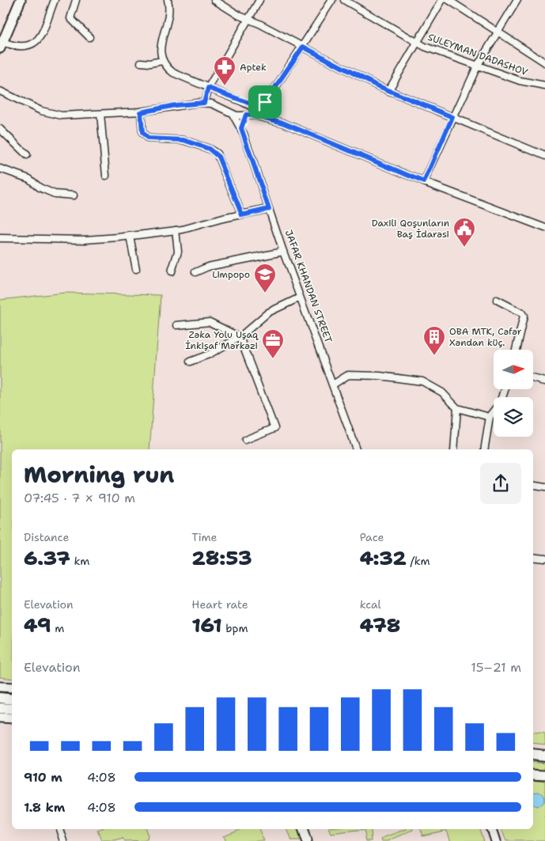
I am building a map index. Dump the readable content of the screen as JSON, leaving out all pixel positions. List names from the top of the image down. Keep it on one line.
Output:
{"streets":{"street":["SULEYMAN DADASHOV","JAFAR KHANDAN STREET"]},"places":{"pharmacy":["Aptek"],"public building":["Daxili Qoşunların Baş İdarəsi"],"school or university":["Limpopo"],"building":["OBA MTK, Cəfər Xəndan küç."],"office":["Zəka Yolu Uşaq İnkişaf Mərkəzi"]},"north":"right","page":{"heading":["Morning run","07:45 · 7 × 910 m"],"stats":[["Distance","6.37 km"],["Time","28:53"],["Pace","4:32 /km"],["Elevation","49 m"],["Heart rate","161 bpm"],["kcal","478"]],"chart":["Elevation","15–21 m"],"list":[{"name":"910 m","note":"4:08"},{"name":"1.8 km","note":"4:08"}]}}
